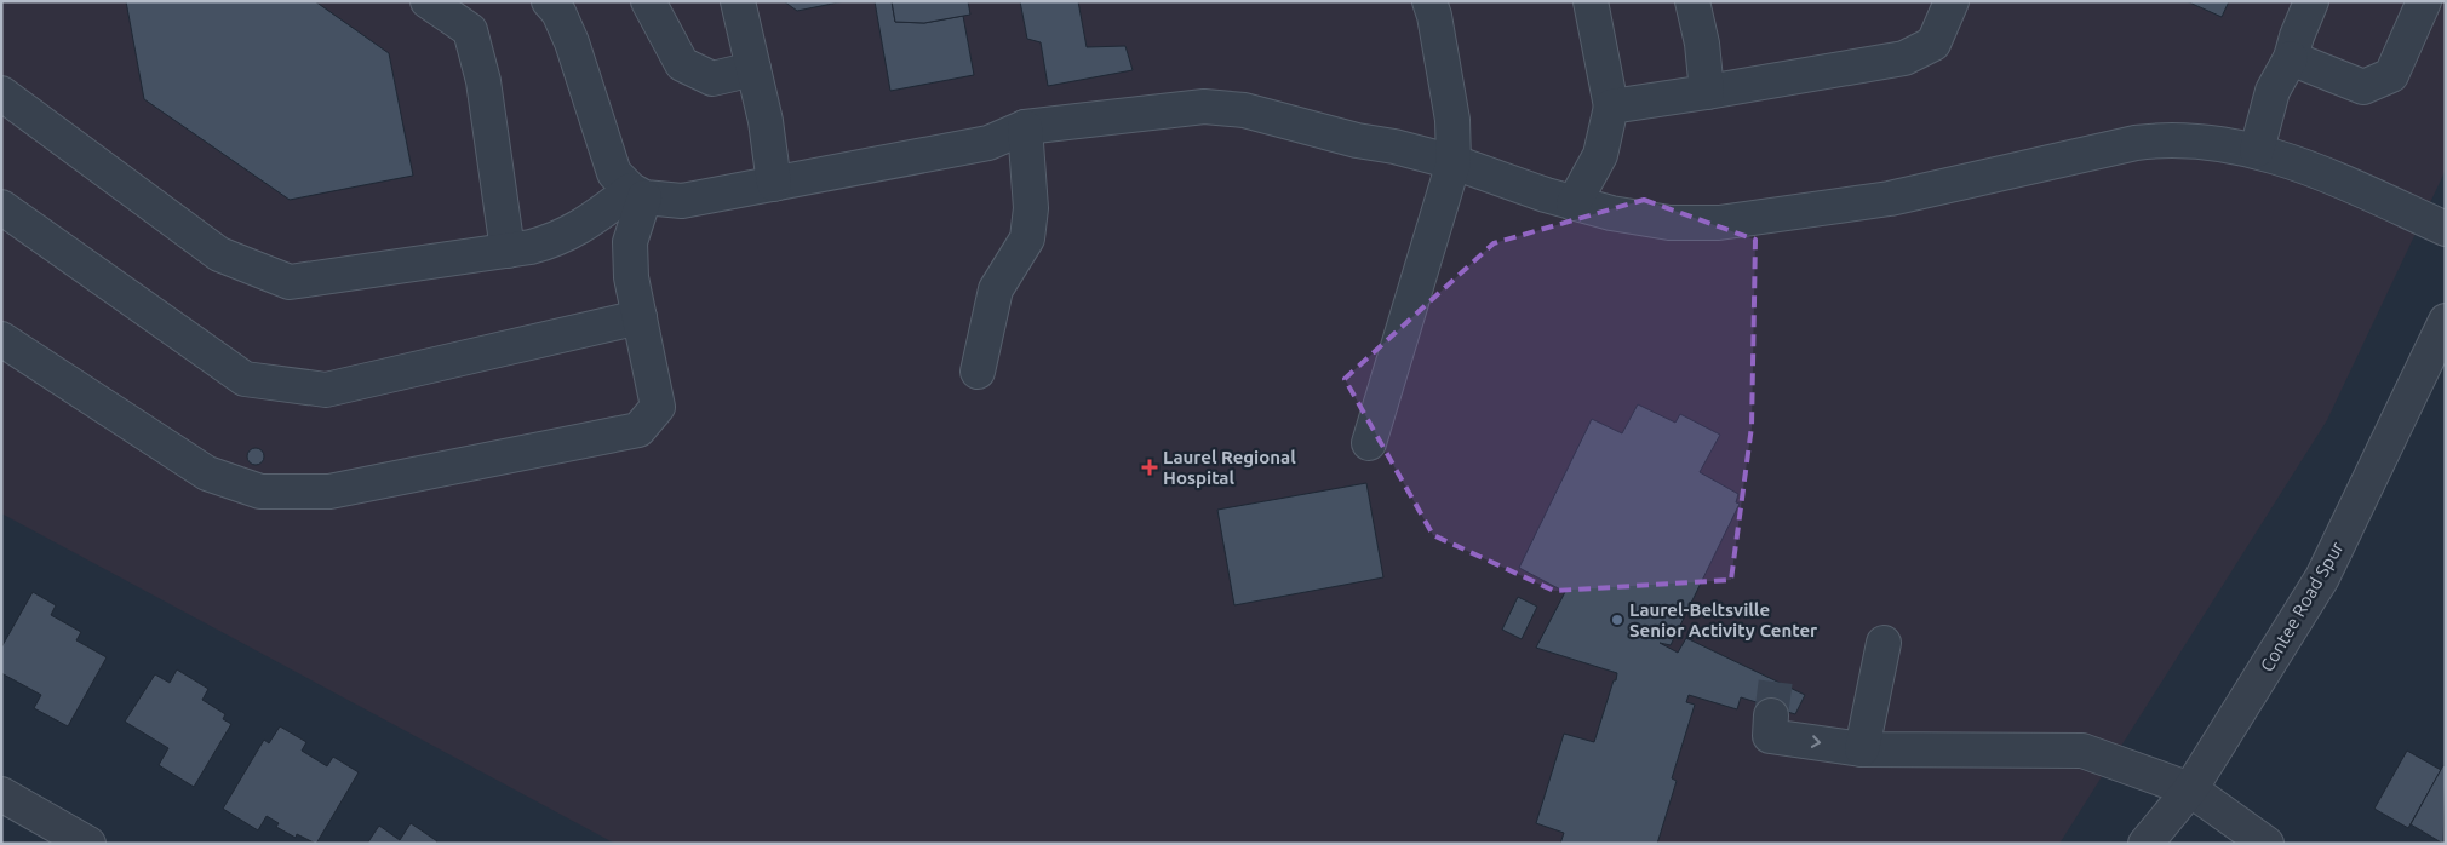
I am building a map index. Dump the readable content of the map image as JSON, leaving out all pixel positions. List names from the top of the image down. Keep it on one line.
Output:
{"streets":{"street":["Contee Road Spur"]},"places":{"health":["Laurel Regional Hospital"],"other":["Laurel-Beltsville Senior Activity Center"]}}
